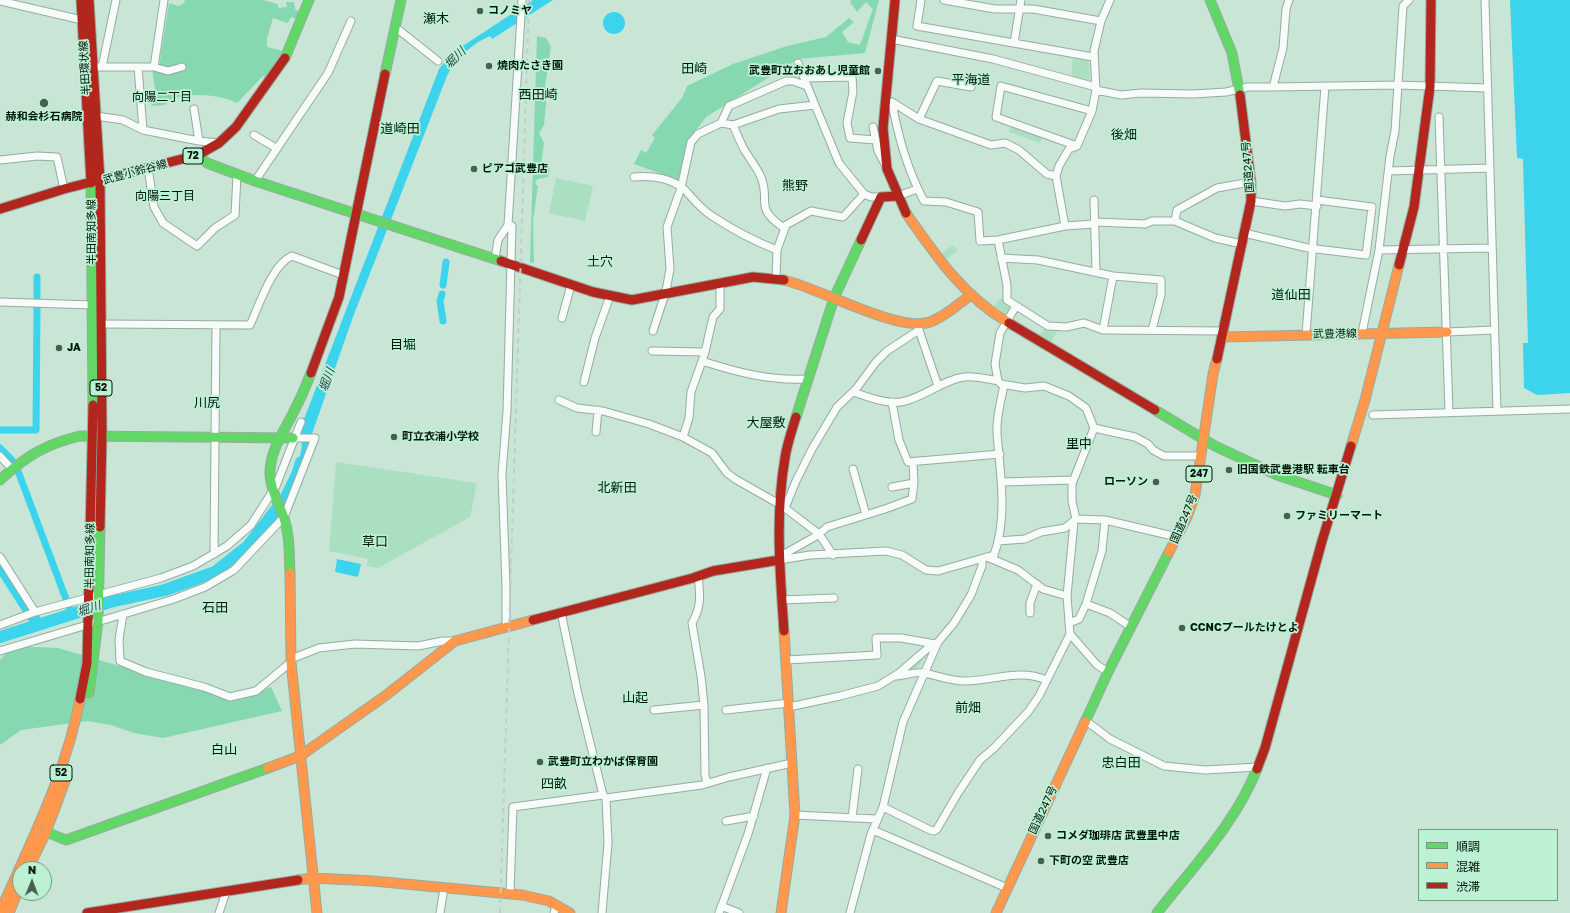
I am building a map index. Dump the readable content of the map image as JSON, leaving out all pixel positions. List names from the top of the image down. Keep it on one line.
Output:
{"streets":{"main road":["半田環状線","72","国道247号","武豊小鈴谷線","半田南知多線","武豊港線","52","247"]},"crossings":[["半田環状線","武豊小鈴谷線"],["半田環状線","半田南知多線"],["国道247号","武豊港線"],["武豊小鈴谷線","半田南知多線"]],"districts":["瀬木","田崎","平海道","西田崎","向陽二丁目","道崎田","後畑","熊野","向陽三丁目","土穴","道仙田","目堀","川尻","大屋敷","里中","北新田","草口","石田","山起","前畑","白山","忠白田","四畝"],"water":["堀川"],"places":["コノミヤ","焼肉たさき園","武豊町立おおあし児童館","赫和会杉石病院","ピアゴ武豊店","JA","町立衣浦小学校","旧国鉄武豊港駅 転車台","ローソン","ファミリーマート","CCNCプールたけとよ","武豊町立わかば保育園","コメダ珈琲店 武豊里中店","下町の空 武豊店"],"legend":["順調","混雑","渋滞"],"north":"top"}
